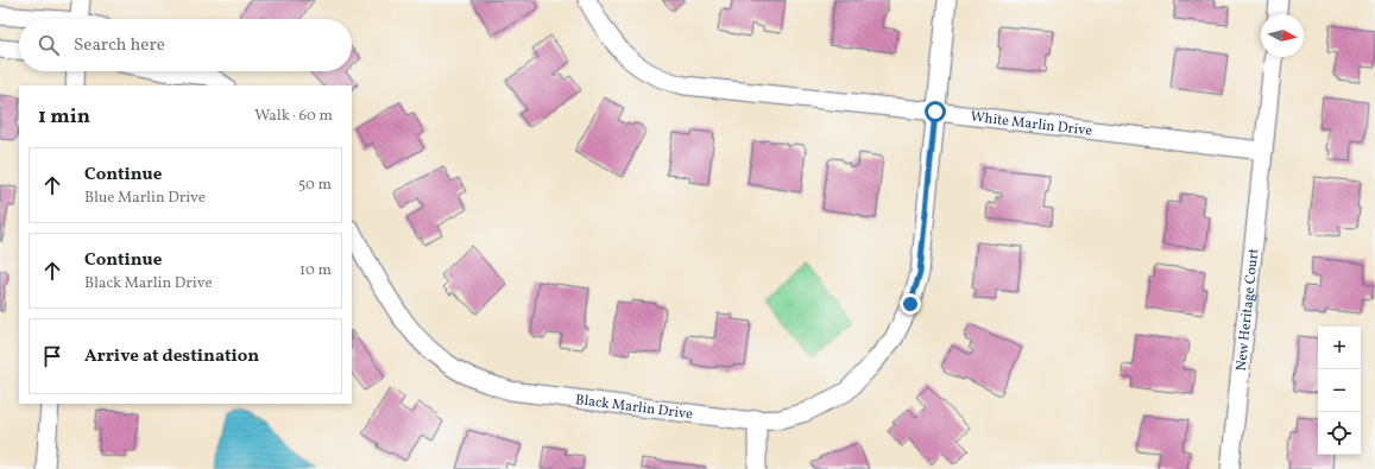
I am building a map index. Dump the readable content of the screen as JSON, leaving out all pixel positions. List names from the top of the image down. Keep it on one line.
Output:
{"streets":{"street":["White Marlin Drive","New Heritage Court","Black Marlin Drive"]},"crossings":[["White Marlin Drive","New Heritage Court"],["White Marlin Drive","Black Marlin Drive"]],"north":"right","page":{"search":"Search here","heading":["1 min","Walk · 60 m"],"list":[["Continue","Blue Marlin Drive","50 m"],["Continue","Black Marlin Drive","10 m"],"Arrive at destination"],"map_buttons":["+","−"]}}
